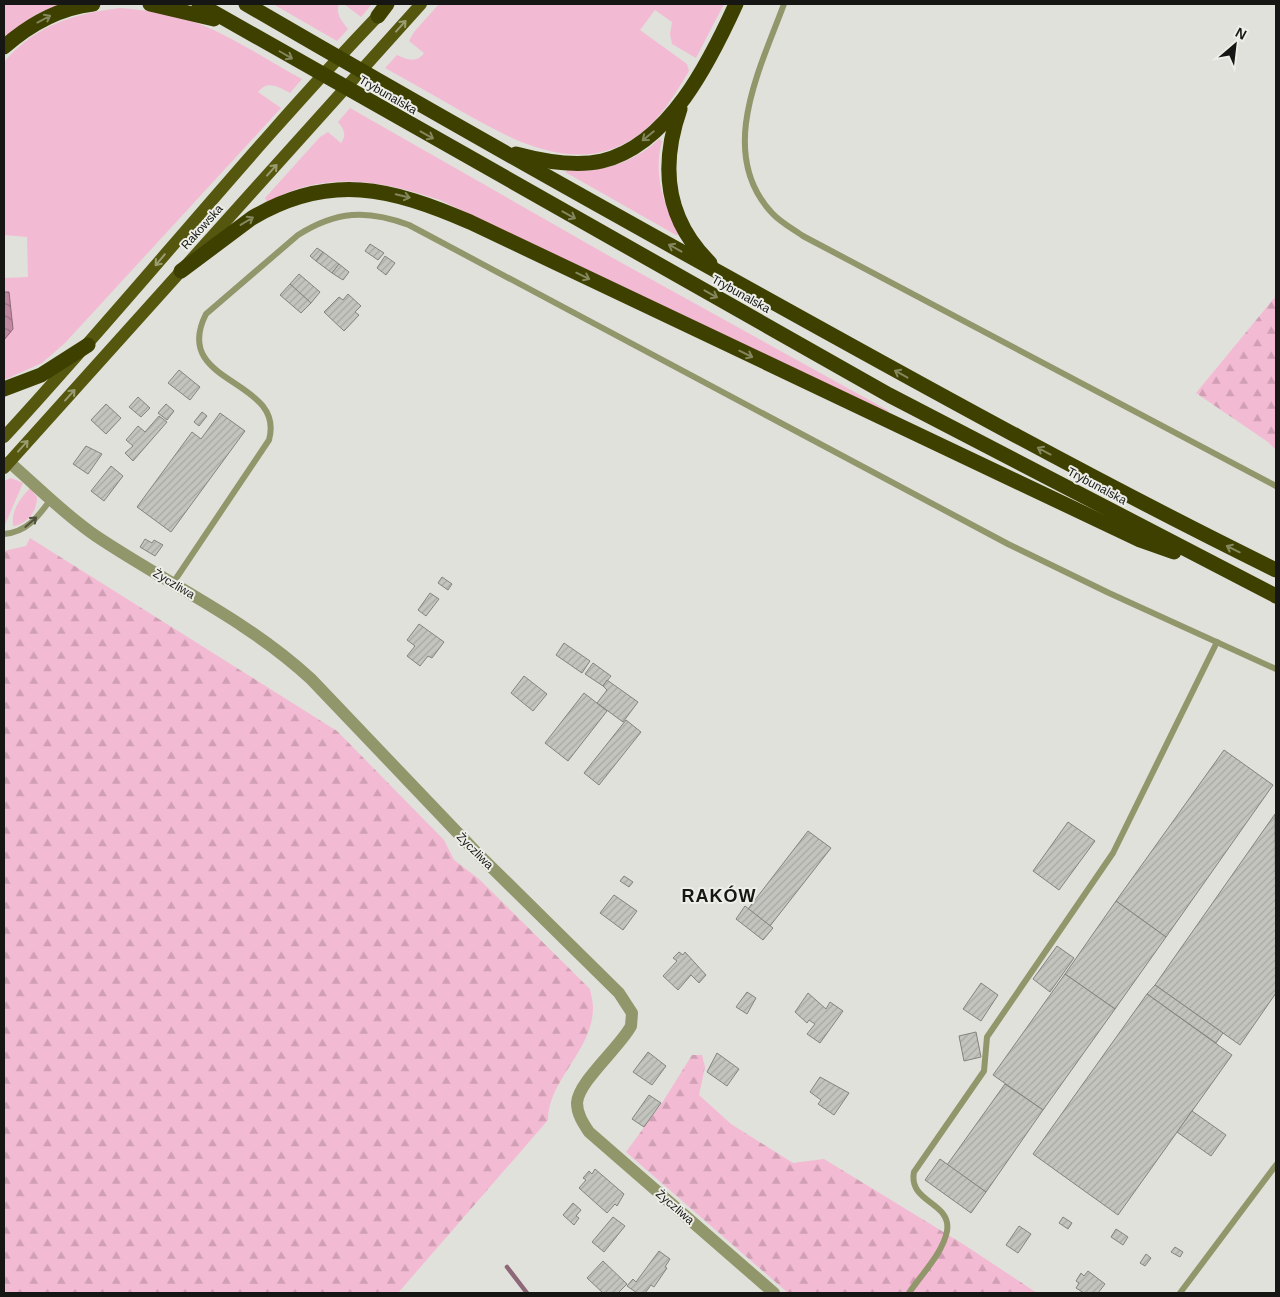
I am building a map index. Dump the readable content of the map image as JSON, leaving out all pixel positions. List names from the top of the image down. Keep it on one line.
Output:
{"streets":{"highway":["Trybunalska"],"main road":["Rakowska"],"street":["Życzliwa"]},"crossings":[["Rakowska","Życzliwa"]],"districts":["RAKÓW"],"north":"top right"}
